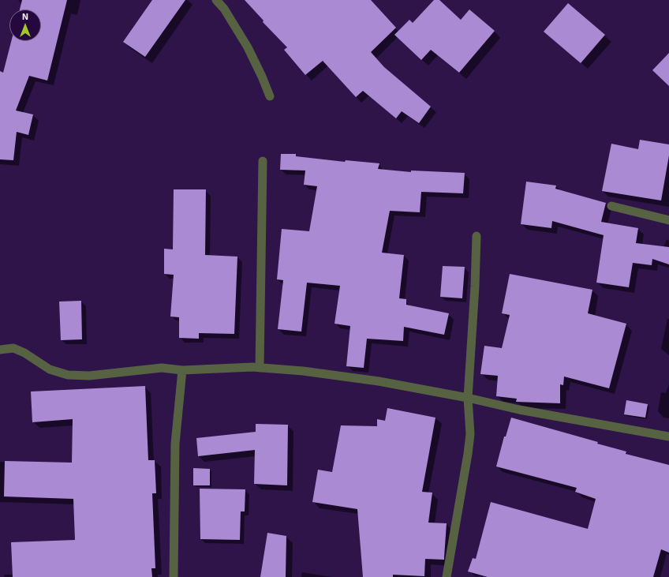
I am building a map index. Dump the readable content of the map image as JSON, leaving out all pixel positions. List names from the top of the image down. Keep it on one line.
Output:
{"north":"top"}
